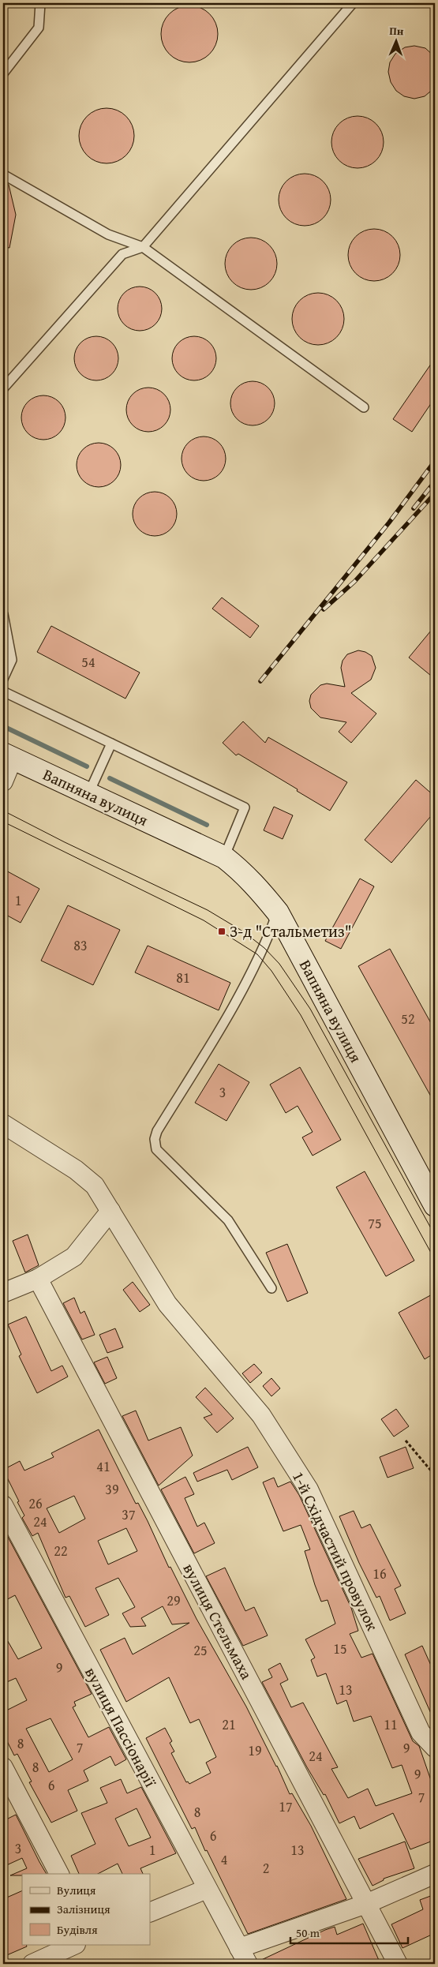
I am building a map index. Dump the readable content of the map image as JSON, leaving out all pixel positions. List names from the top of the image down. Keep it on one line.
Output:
{"streets":{"street":["Вапняна вулиця","1-й Східчастий провулок","вулиця Стельмаха","вулиця Пассіонарії"]},"places":{"transit":["З-д \"Стальметиз\""]},"house_numbers":["54","1","83","81","52","3","75","41","39","26","37","24","22","16","29","15","25","9","13","21","11","8","7","9","19","24","8","9","6","7","17","8","6","3","1","13","4","2"],"legend":["Вулиця","Залізниця","Будівля"],"scale_bar":"50 m","north":"top"}
